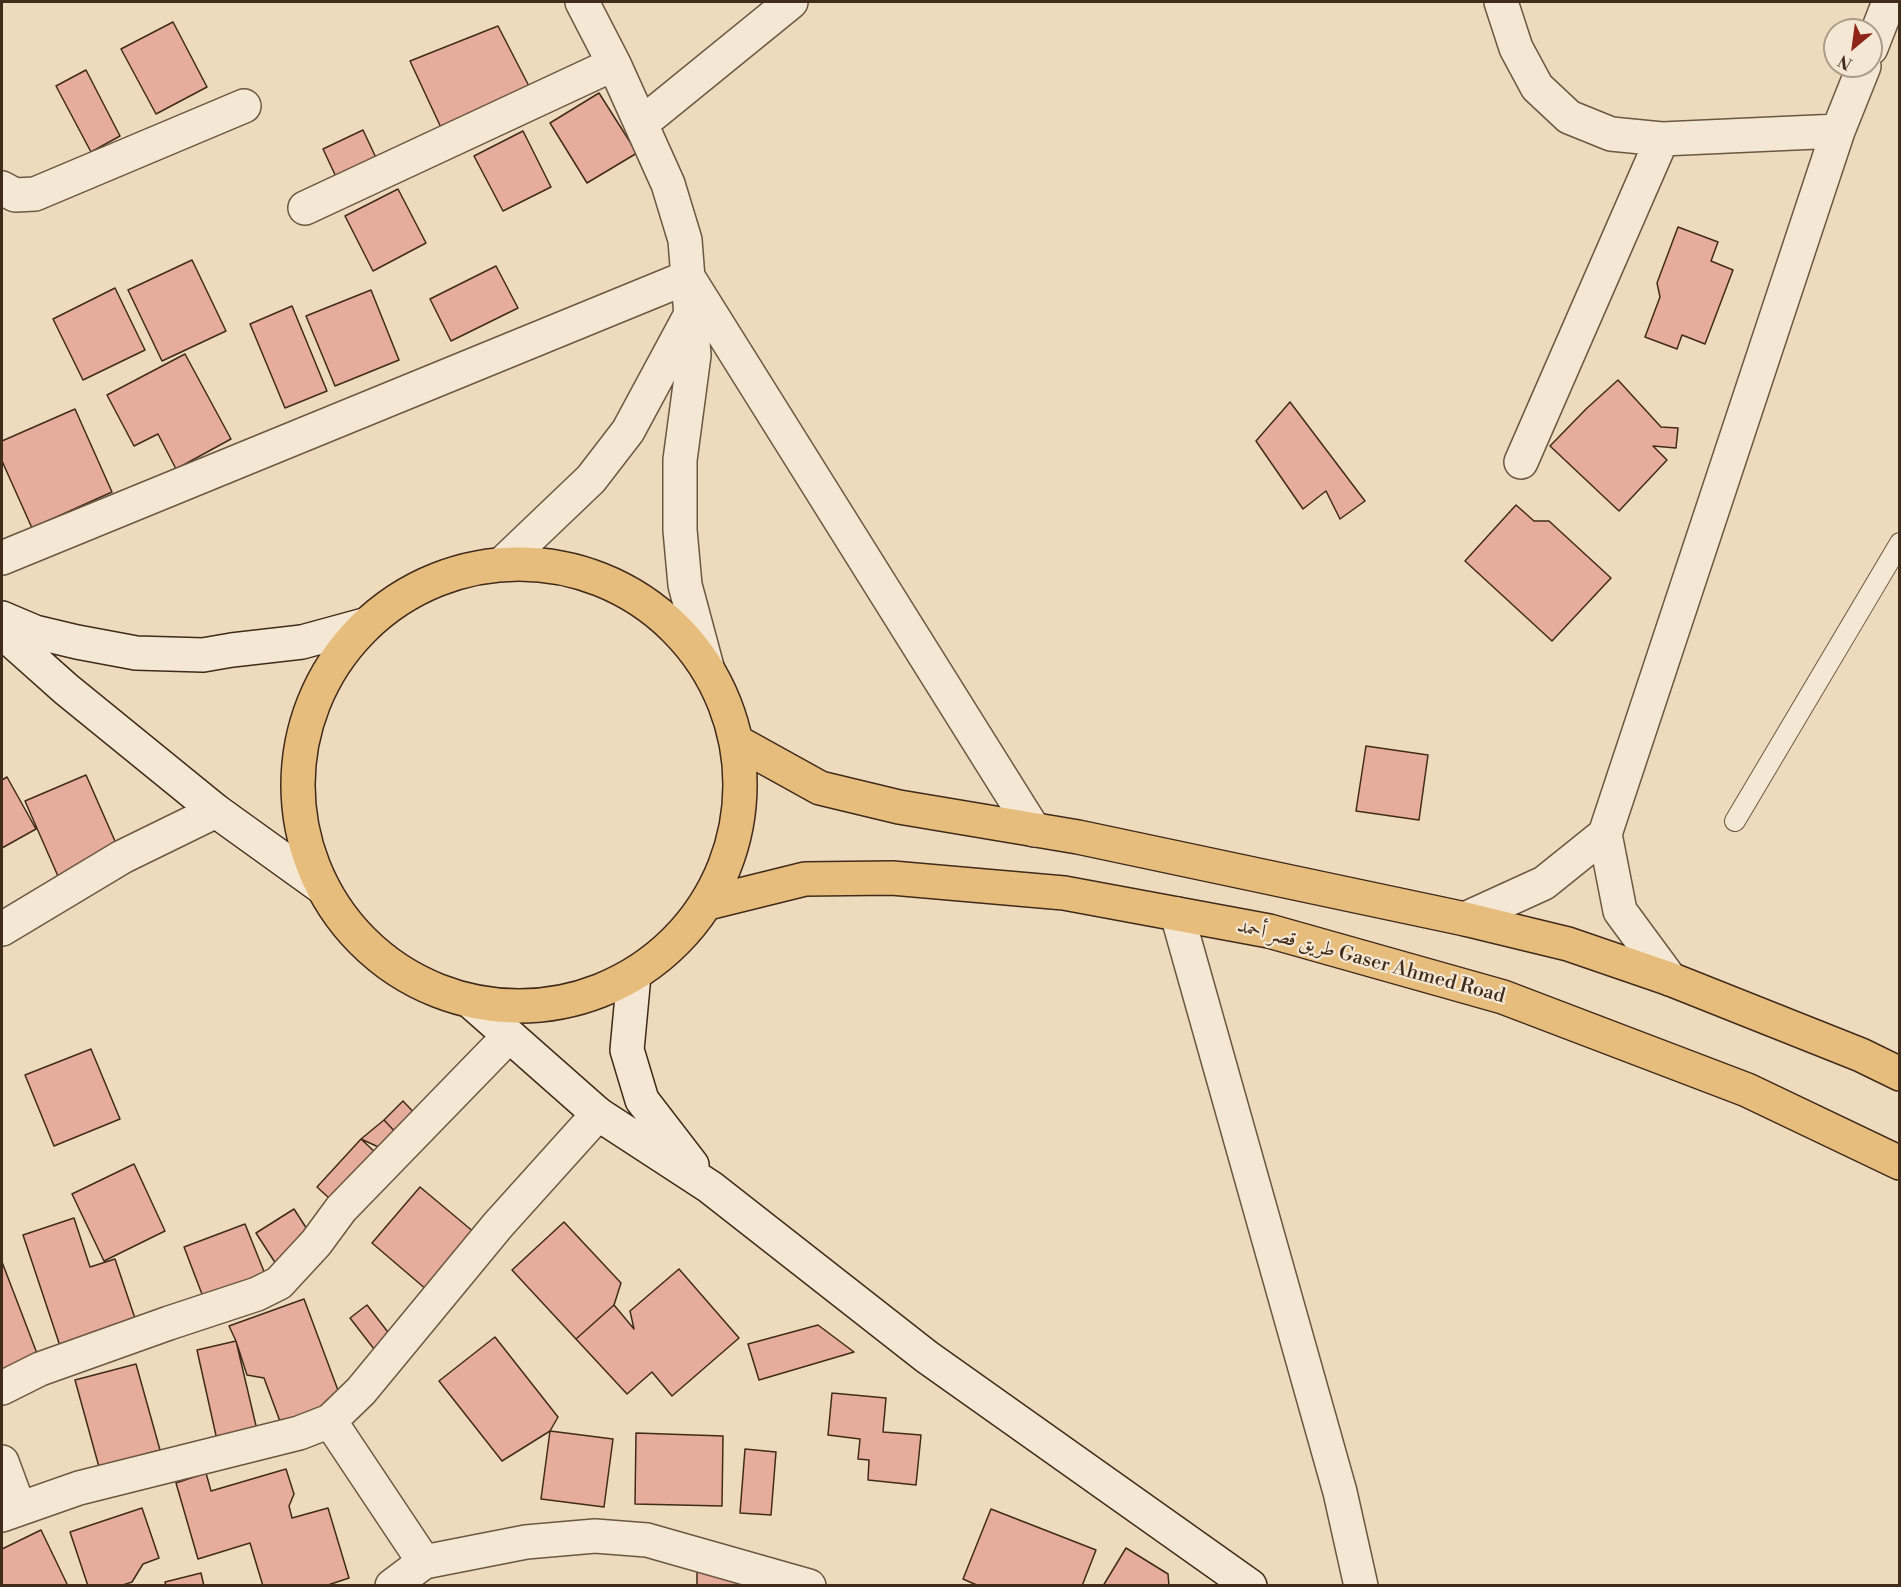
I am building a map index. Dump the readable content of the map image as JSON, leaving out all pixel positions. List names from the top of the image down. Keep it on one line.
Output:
{"streets":{"main road":["طريق قصر أحمد Gaser Ahmed Road"]},"north":"bottom left"}
